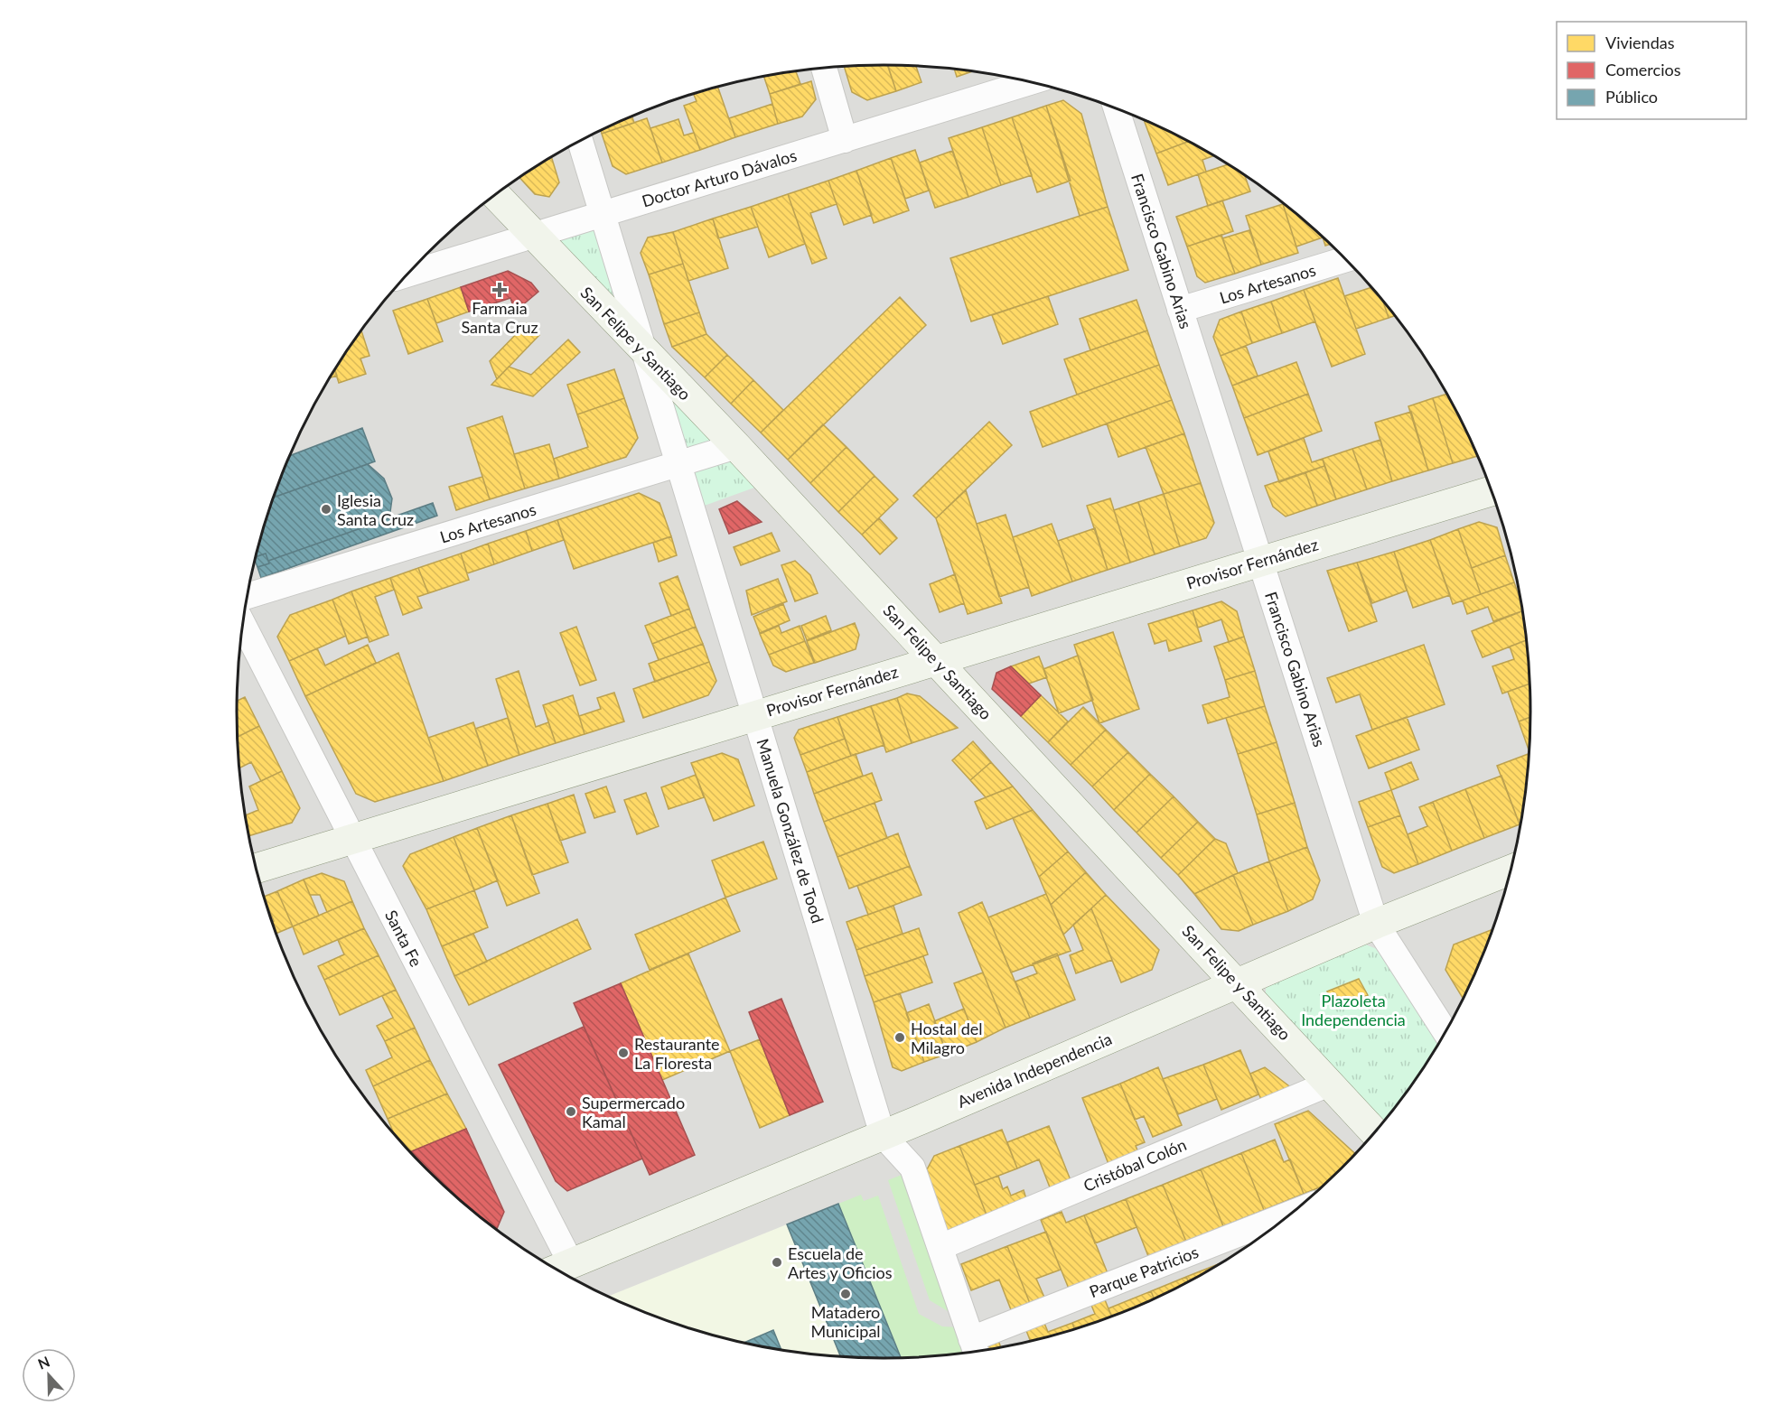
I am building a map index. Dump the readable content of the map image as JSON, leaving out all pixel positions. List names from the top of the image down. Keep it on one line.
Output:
{"streets":{"street":["Doctor Arturo Dávalos","Francisco Gabino Arias","Los Artesanos","San Felipe y Santiago","Provisor Fernández","Manuela González de Tood","Santa Fe","Avenida Independencia","Cristóbal Colón","Parque Patricios"]},"crossings":[["Doctor Arturo Dávalos","San Felipe y Santiago"],["Doctor Arturo Dávalos","Manuela González de Tood"],["Francisco Gabino Arias","Los Artesanos"],["Francisco Gabino Arias","Provisor Fernández"],["Francisco Gabino Arias","Avenida Independencia"],["Los Artesanos","San Felipe y Santiago"],["Los Artesanos","Manuela González de Tood"],["San Felipe y Santiago","Provisor Fernández"],["San Felipe y Santiago","Manuela González de Tood"],["San Felipe y Santiago","Avenida Independencia"],["San Felipe y Santiago","Cristóbal Colón"],["Provisor Fernández","Manuela González de Tood"],["Provisor Fernández","Santa Fe"],["Manuela González de Tood","Avenida Independencia"],["Manuela González de Tood","Cristóbal Colón"],["Manuela González de Tood","Parque Patricios"],["Santa Fe","Avenida Independencia"]],"parks":["Plazoleta Independencia"],"places":{"health":["Farmaia Santa Cruz"],"other":["Iglesia Santa Cruz","Hostal del Milagro","Restaurante La Floresta","Supermercado Kamal","Escuela de Artes y Oficios","Matadero Municipal"]},"legend":["Viviendas","Comercios","Público"],"north":"top"}
